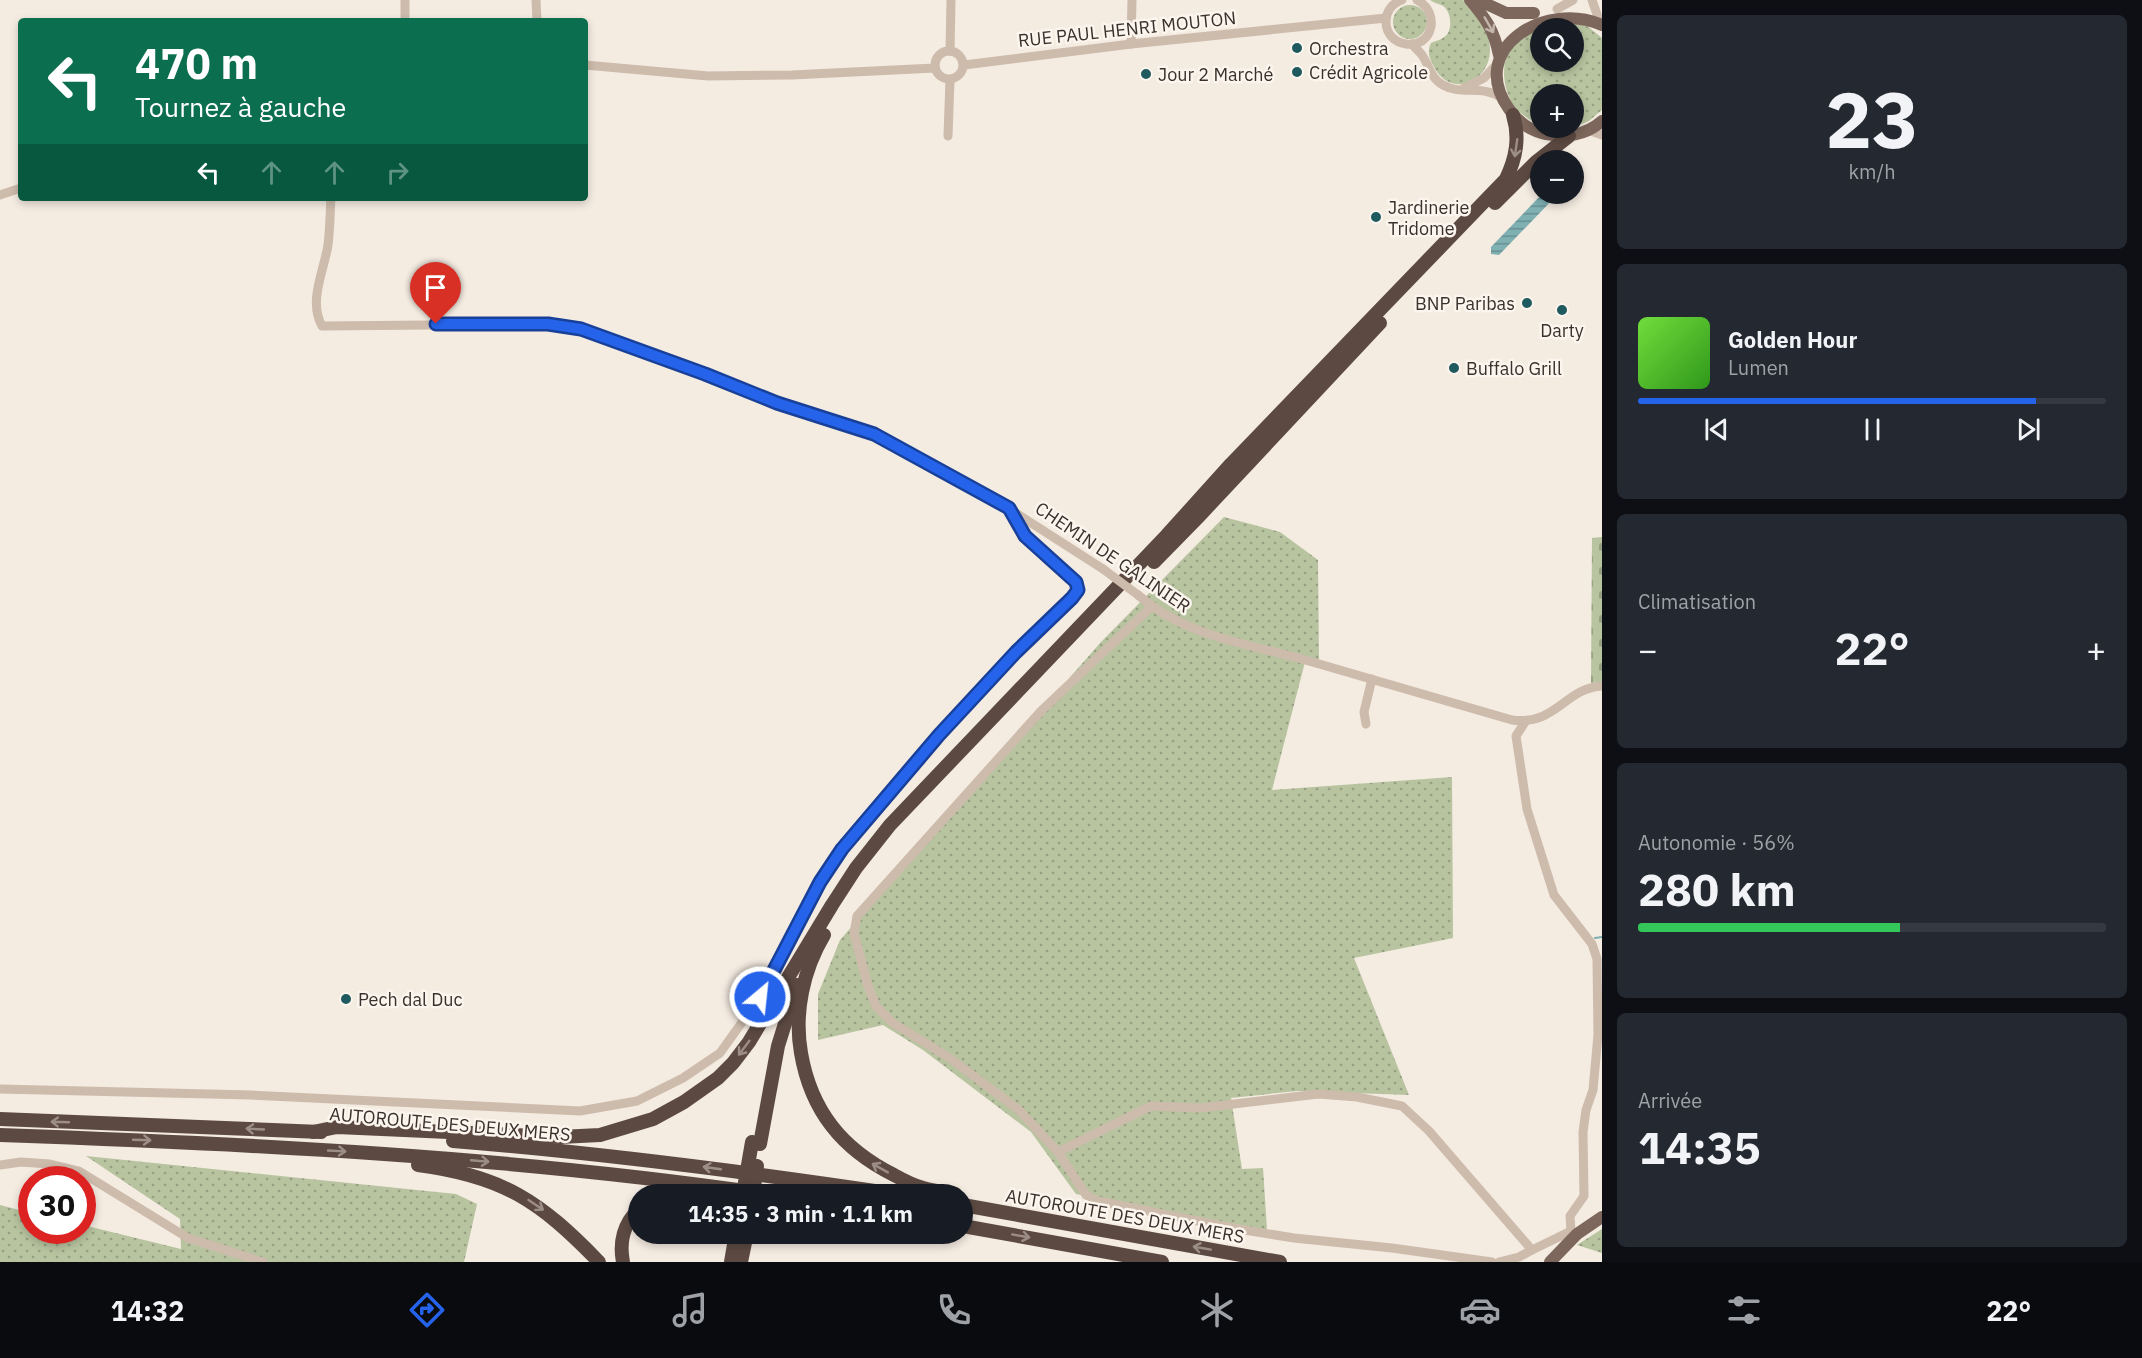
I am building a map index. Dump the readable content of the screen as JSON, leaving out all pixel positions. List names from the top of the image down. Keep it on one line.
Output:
{"streets":{"highway":["AUTOROUTE DES DEUX MERS"],"street":["RUE PAUL HENRI MOUTON","CHEMIN DE GALINIER"]},"places":["Orchestra","Crédit Agricole","Jour 2 Marché","Jardinerie Tridome","BNP Paribas","Darty","Buffalo Grill","Pech dal Duc"],"page":{"tile":[["23","km/h"],"Climatisation",["Autonomie · 56%","280 km"],["Arrivée","14:35"]],"map_buttons":["+","−"],"turn":["470 m","Tournez à gauche"],"song":["Golden Hour","Lumen"],"heat":["−","22°","+"],"limit":"30","trip":"14:35 · 3 min · 1.1 km","tabs":["14:32","22°"]}}
